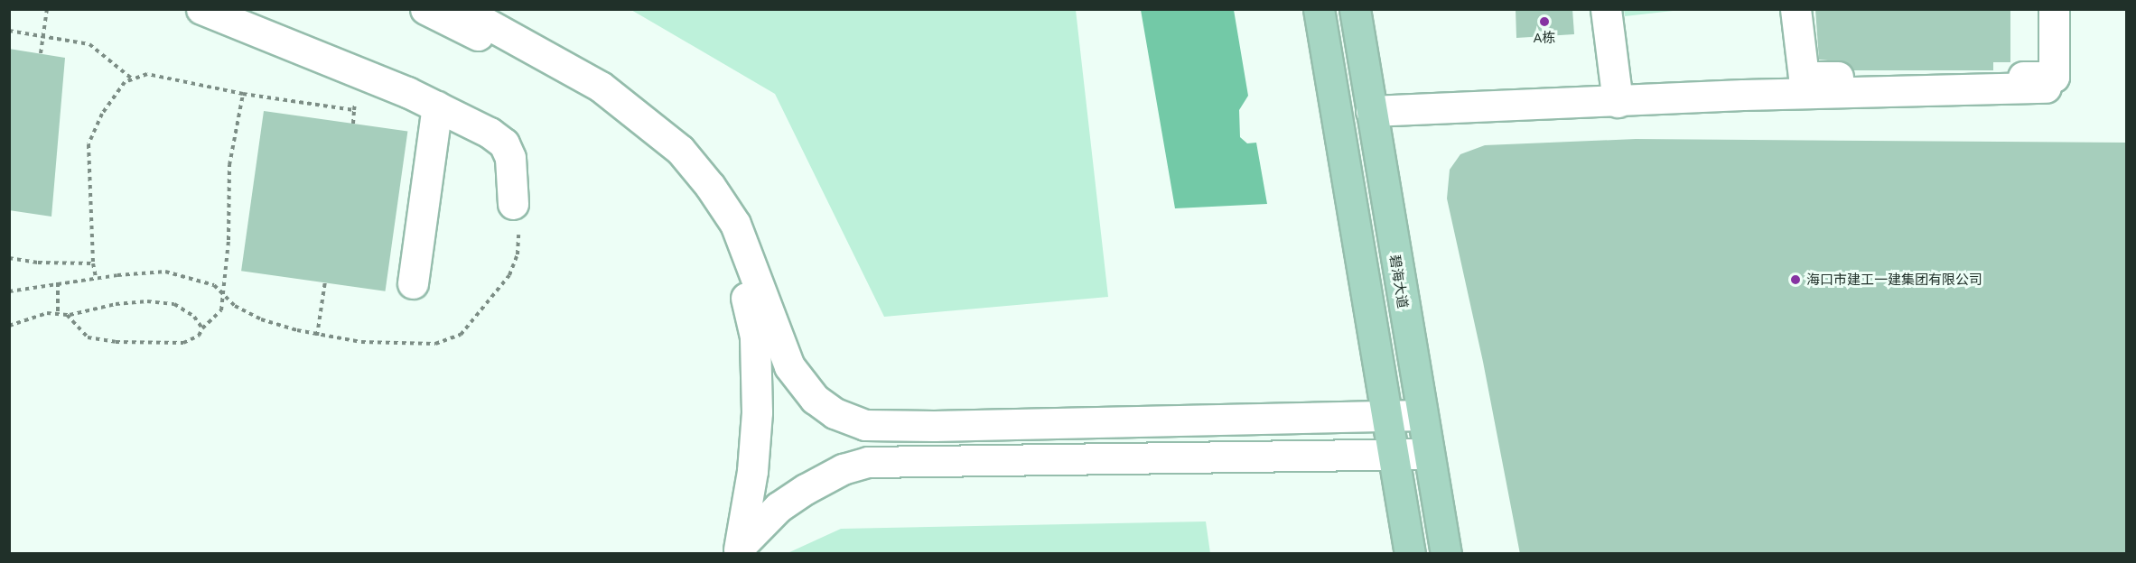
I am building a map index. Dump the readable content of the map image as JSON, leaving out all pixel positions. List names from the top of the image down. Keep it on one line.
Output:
{"streets":{"main road":["碧海大道"]},"places":["A栋","海口市建工一建集团有限公司"]}
